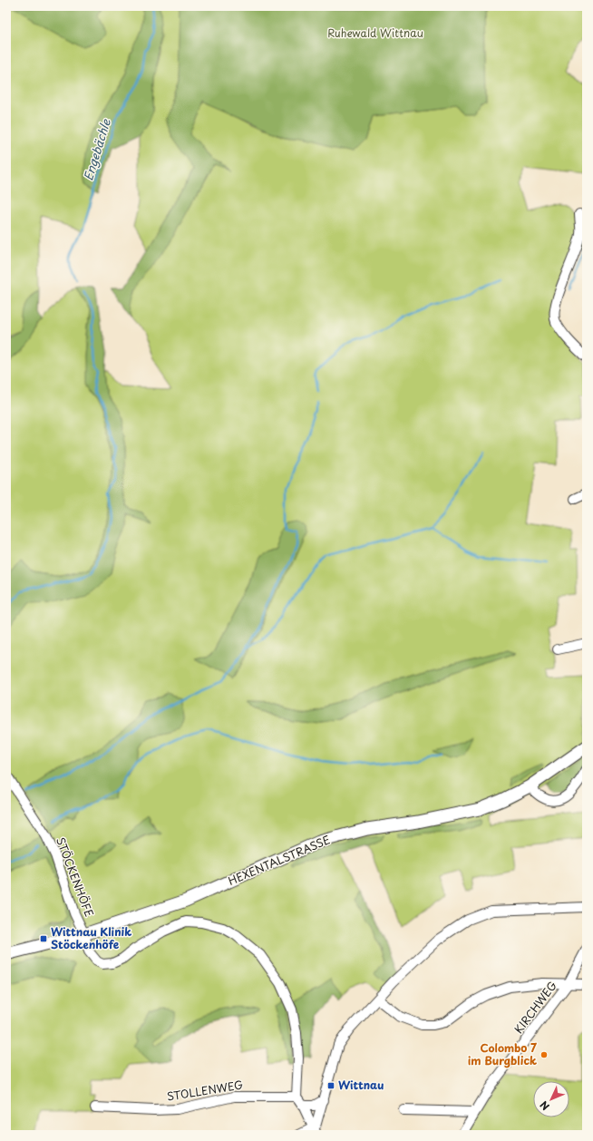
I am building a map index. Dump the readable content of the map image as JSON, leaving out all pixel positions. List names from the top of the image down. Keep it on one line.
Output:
{"streets":{"main road":["HEXENTALSTRASSE"],"street":["STÖCKENHÖFE","KIRCHWEG","STOLLENWEG"]},"crossings":[["HEXENTALSTRASSE","STÖCKENHÖFE"],["STÖCKENHÖFE","STOLLENWEG"]],"water":["Engebächle"],"parks":["Ruhewald Wittnau"],"places":{"transit":["Wittnau Klinik Stöckenhöfe","Wittnau"],"other":["Colombo 7 im Burgblick"]},"north":"bottom left"}
